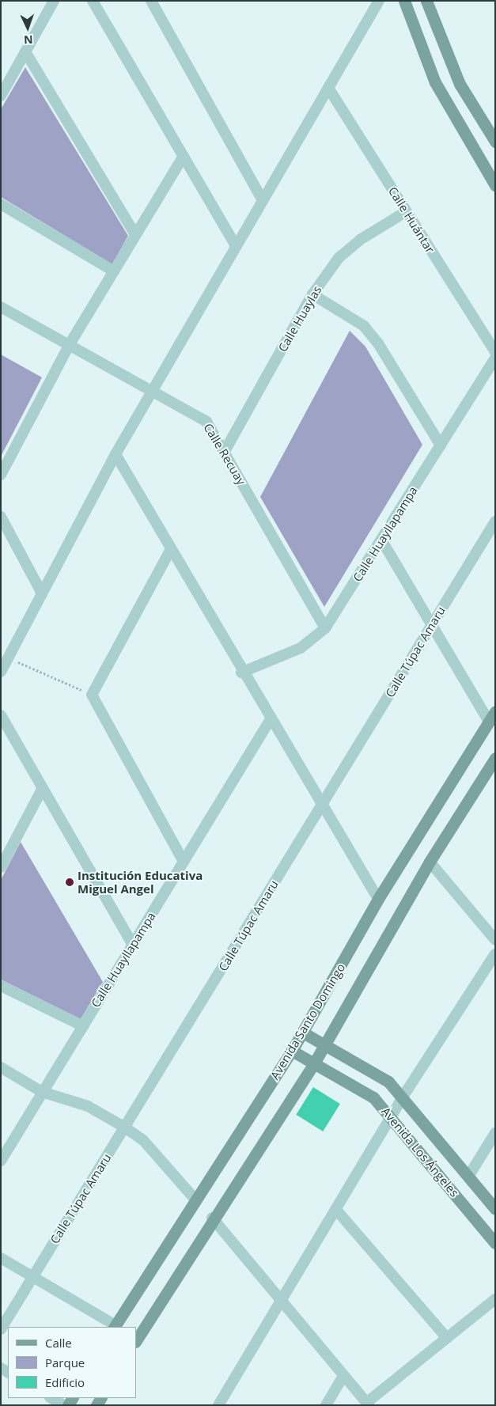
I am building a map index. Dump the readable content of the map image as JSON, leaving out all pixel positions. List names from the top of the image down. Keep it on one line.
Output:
{"streets":{"street":["Calle Huántar","Calle Huaylas","Calle Recuay","Calle Huayllapampa","Calle Túpac Amaru","Avenida Santo Domingo","Avenida Los Ángeles"]},"crossings":[["Calle Huántar","Calle Huaylas"],["Calle Huaylas","Calle Recuay"],["Calle Recuay","Calle Huayllapampa"],["Avenida Santo Domingo","Avenida Los Ángeles"]],"places":["Institución Educativa Miguel Angel"],"legend":["Calle","Parque","Edificio"],"north":"bottom"}
